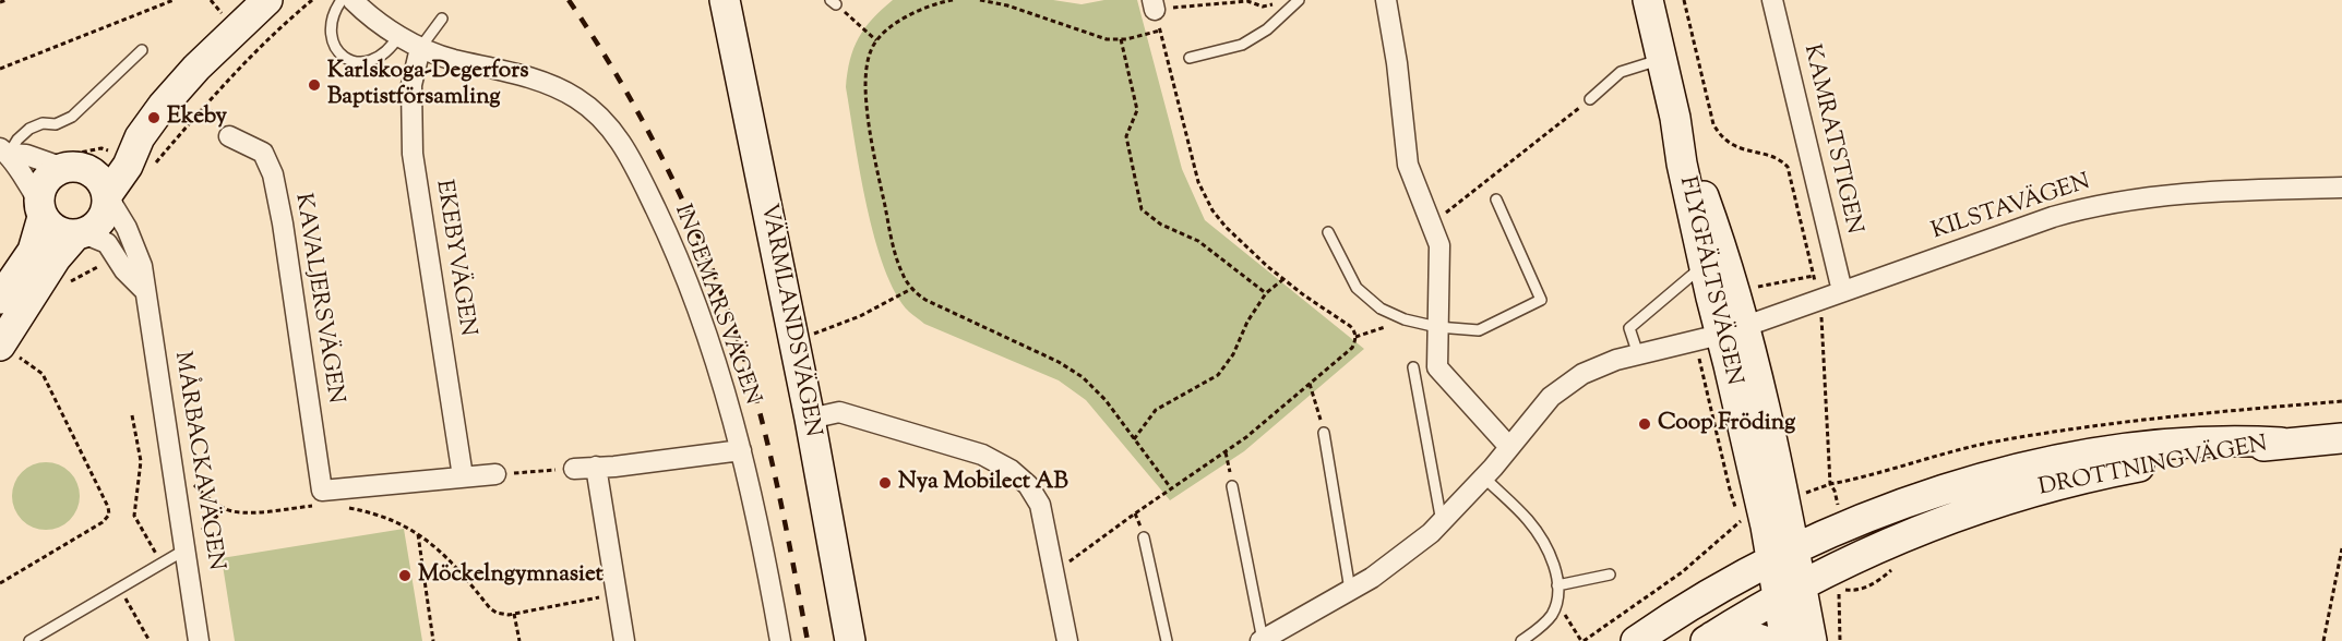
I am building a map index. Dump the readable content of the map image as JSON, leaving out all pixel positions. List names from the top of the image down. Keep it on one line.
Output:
{"streets":{"street":["KAMRATSTIGEN","KILSTAVÄGEN","EKEBYVÄGEN","FLYGFÄLTSVÄGEN","KAVALJERSVÄGEN","INGEMARSVÄGEN","VÄRMLANDSVÄGEN","MÅRBACKAVÄGEN","DROTTNINGVÄGEN"]},"crossings":[["KAMRATSTIGEN","KILSTAVÄGEN"],["KILSTAVÄGEN","FLYGFÄLTSVÄGEN"],["EKEBYVÄGEN","KAVALJERSVÄGEN"],["EKEBYVÄGEN","INGEMARSVÄGEN"],["FLYGFÄLTSVÄGEN","DROTTNINGVÄGEN"]],"places":["Karlskoga-Degerfors Baptistförsamling","Ekeby","Coop Fröding","Nya Mobilect AB","Möckelngymnasiet"]}
